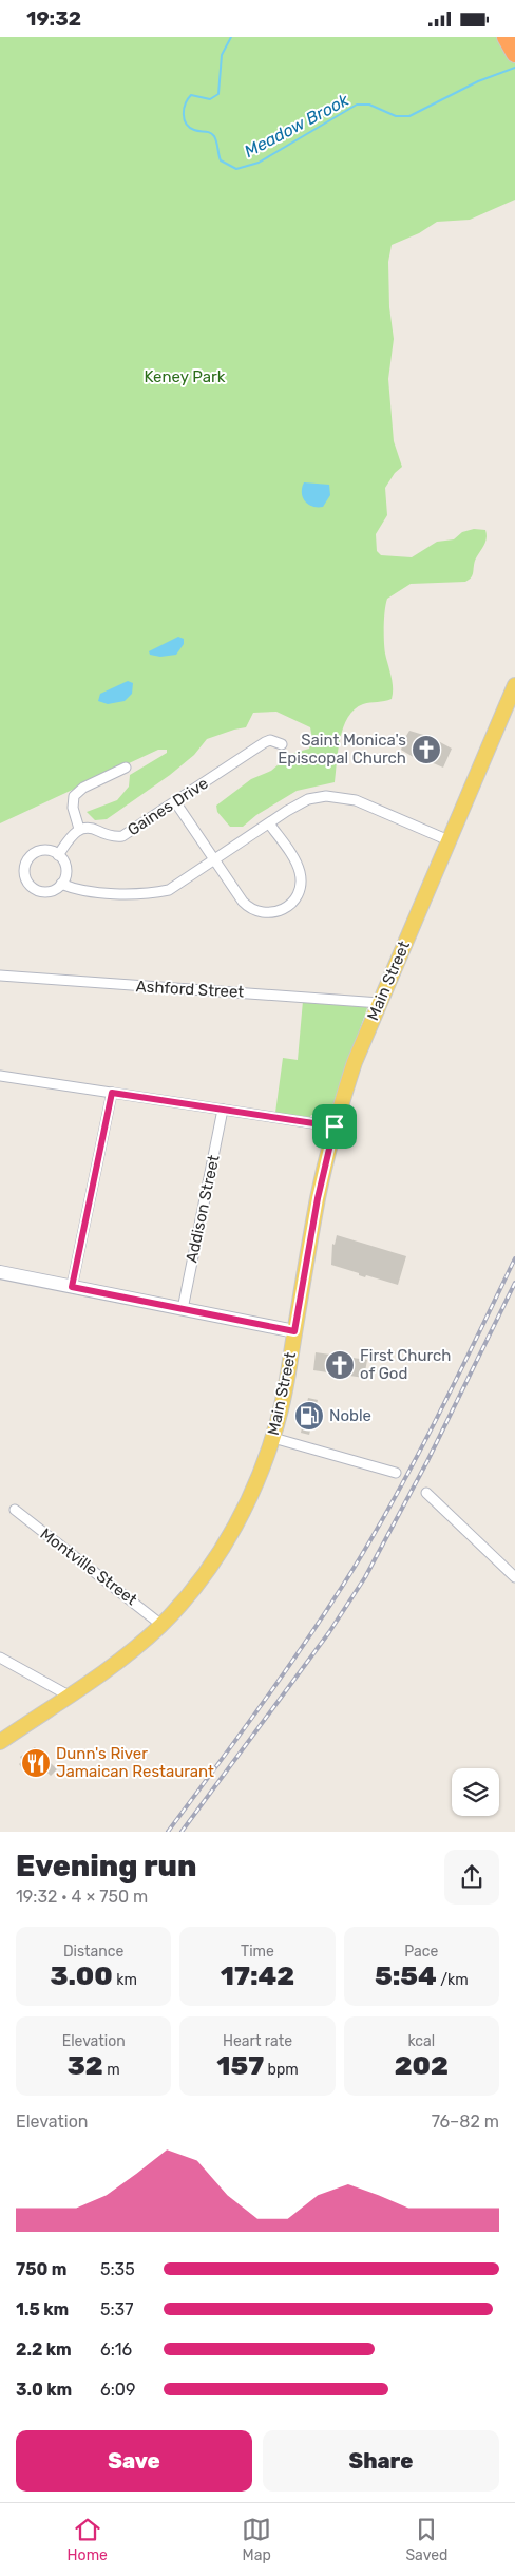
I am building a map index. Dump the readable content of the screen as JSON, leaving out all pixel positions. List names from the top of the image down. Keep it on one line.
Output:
{"streets":{"main road":["Main Street"],"street":["Gaines Drive","Ashford Street","Addison Street","Montville Street"]},"crossings":[["Main Street","Ashford Street"],["Main Street","Montville Street"]],"water":["Meadow Brook"],"parks":["Keney Park"],"places":{"church":["Saint Monica's Episcopal Church","First Church of God"],"fuel station":["Noble"],"restaurant":["Dunn's River Jamaican Restaurant"]},"page":{"status":"19:32","heading":["Evening run","19:32 · 4 × 750 m"],"stats":[["Distance","3.00 km"],["Time","17:42"],["Pace","5:54 /km"],["Elevation","32 m"],["Heart rate","157 bpm"],["kcal","202"]],"chart":["Elevation","76–82 m"],"list":[{"name":"750 m","note":"5:35"},{"name":"1.5 km","note":"5:37"},{"name":"2.2 km","note":"6:16"},{"name":"3.0 km","note":"6:09"}],"buttons":["Save","Share"],"tabs":["Home","Map","Saved"]}}
